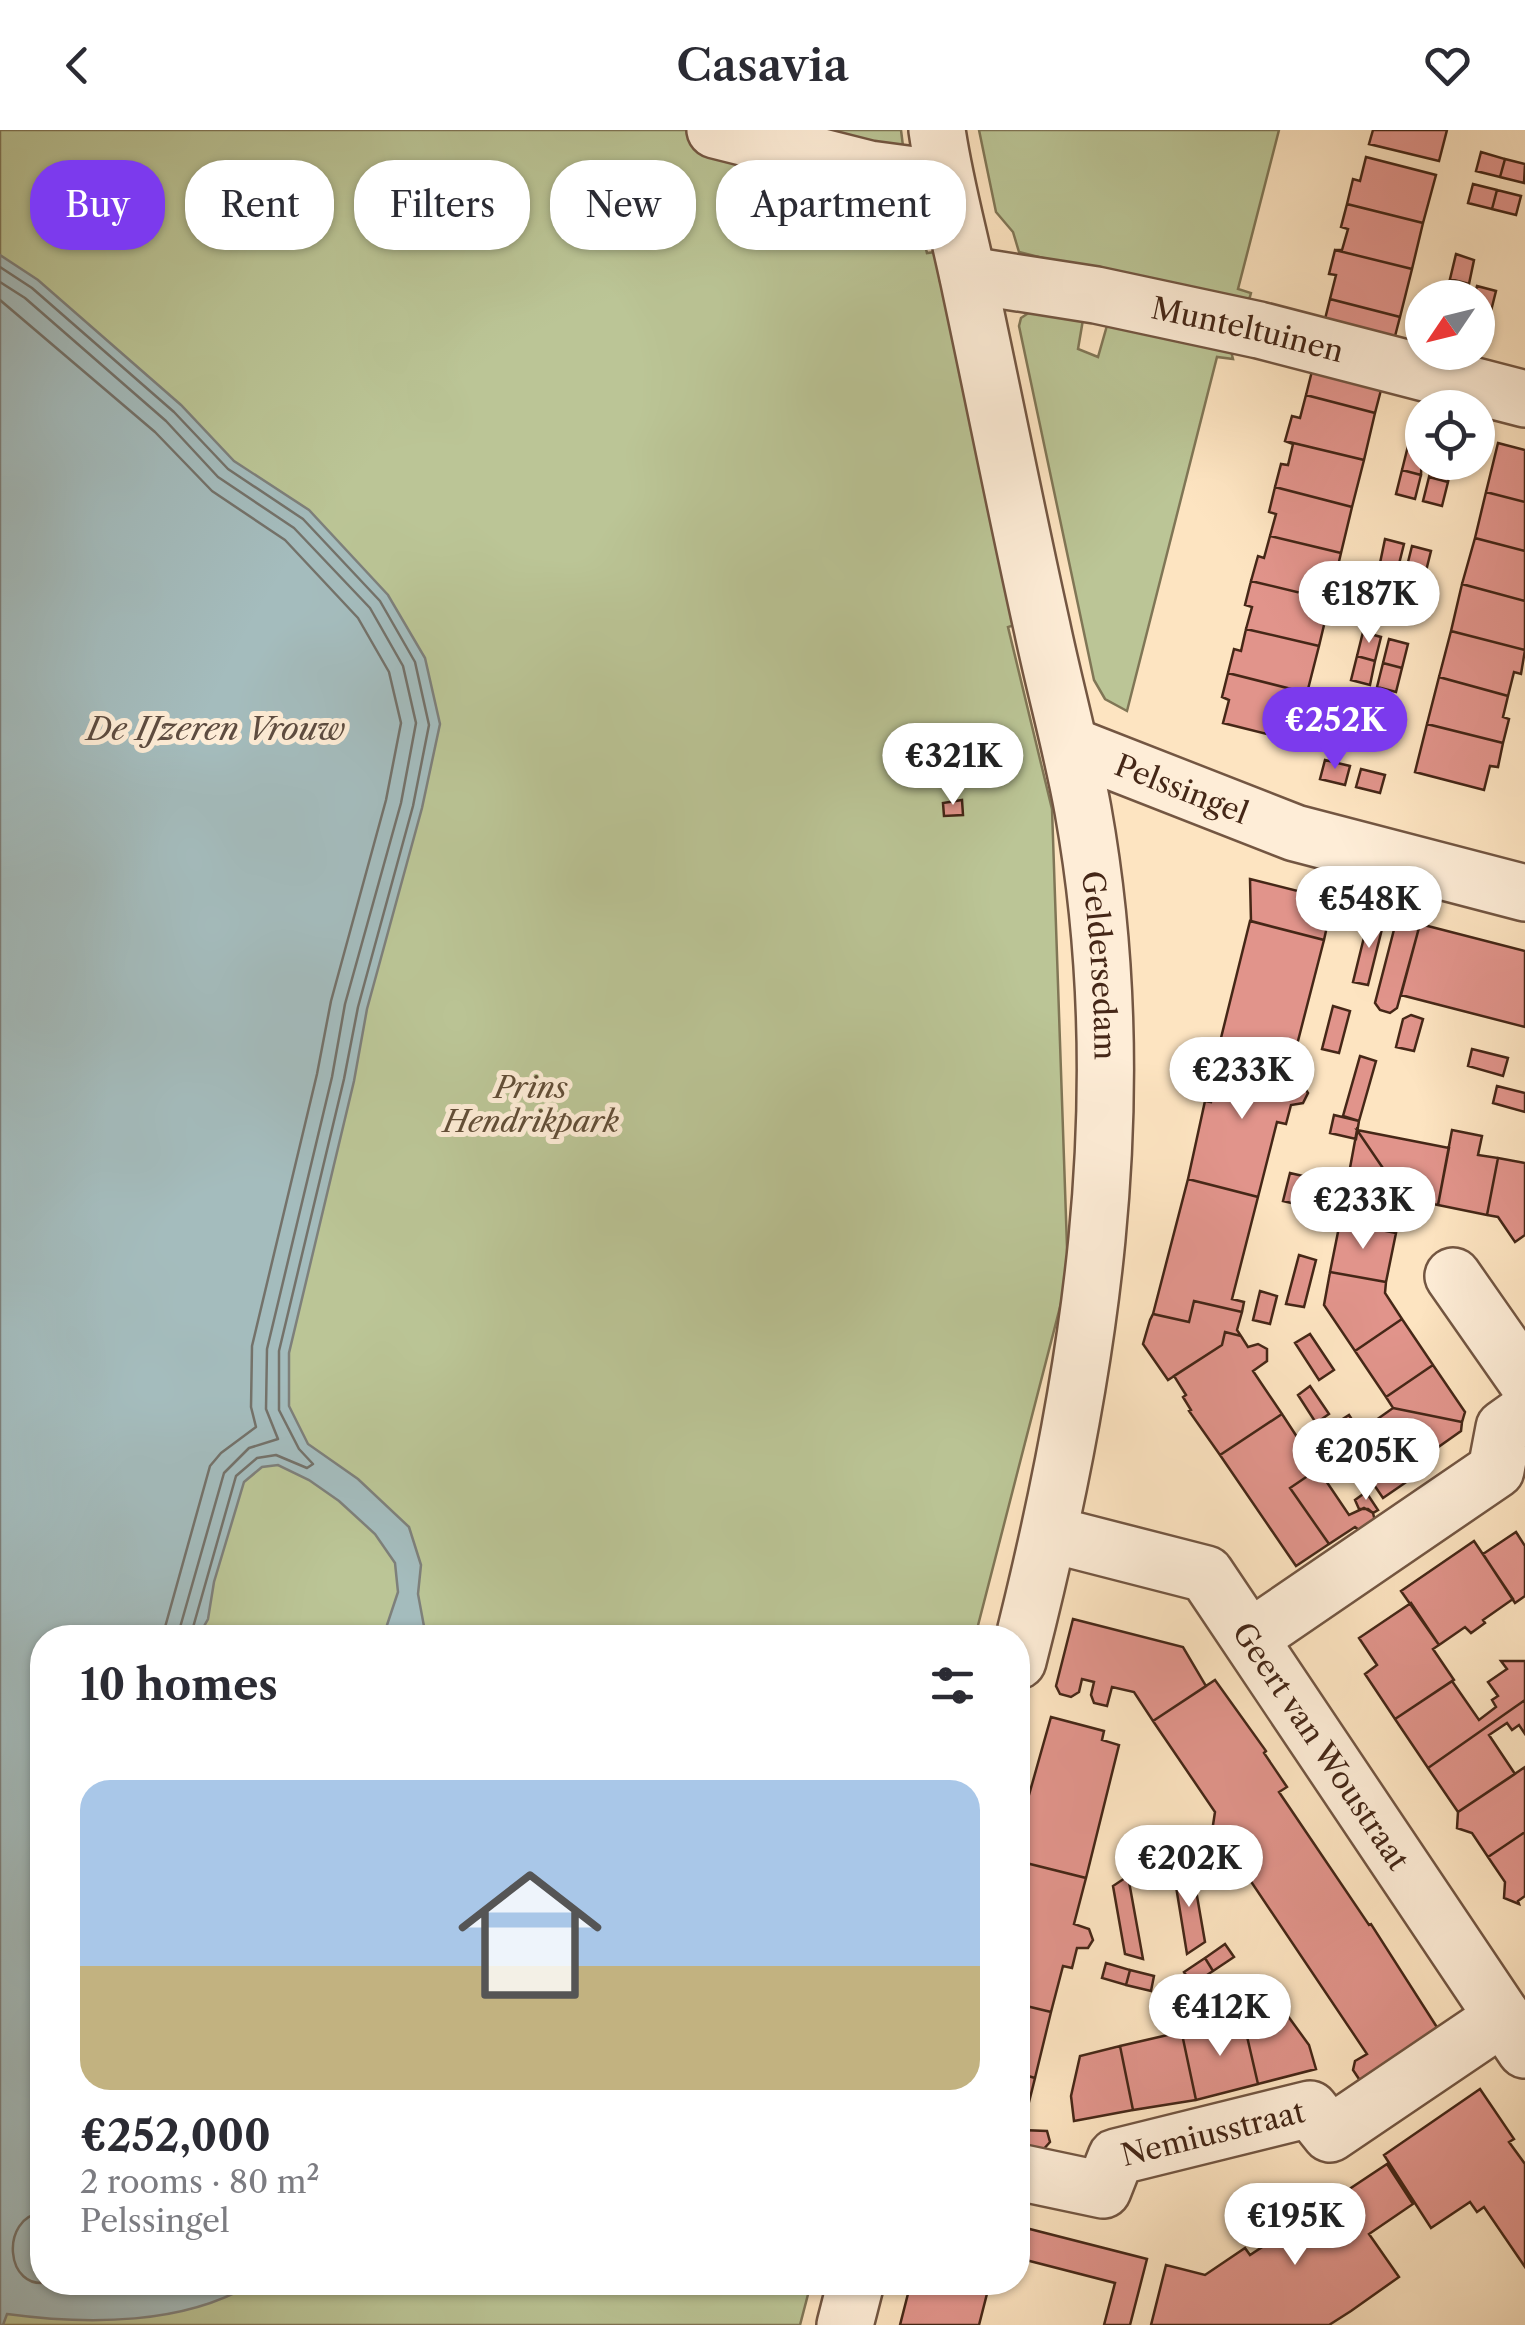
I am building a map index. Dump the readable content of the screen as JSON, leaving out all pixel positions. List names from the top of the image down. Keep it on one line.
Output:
{"streets":{"street":["Munteltuinen","Pelssingel","Geldersedam","Geert van Woustraat","Nemiusstraat"]},"crossings":[["Munteltuinen","Geldersedam"],["Pelssingel","Geldersedam"],["Geldersedam","Geert van Woustraat"],["Geert van Woustraat","Nemiusstraat"]],"water":["De IJzeren Vrouw"],"parks":["Prins Hendrikpark"],"north":"bottom left","page":{"header":"Casavia","chip":["Buy","Rent","Filters","New","Apartment"],"price":["€187K","€252K","€321K","€548K","€233K","€233K","€205K","€202K","€412K","€195K"],"heading":"10 homes","list":[{"name":"€252,000","note":"2 rooms · 80 m² · Pelssingel"}]}}
